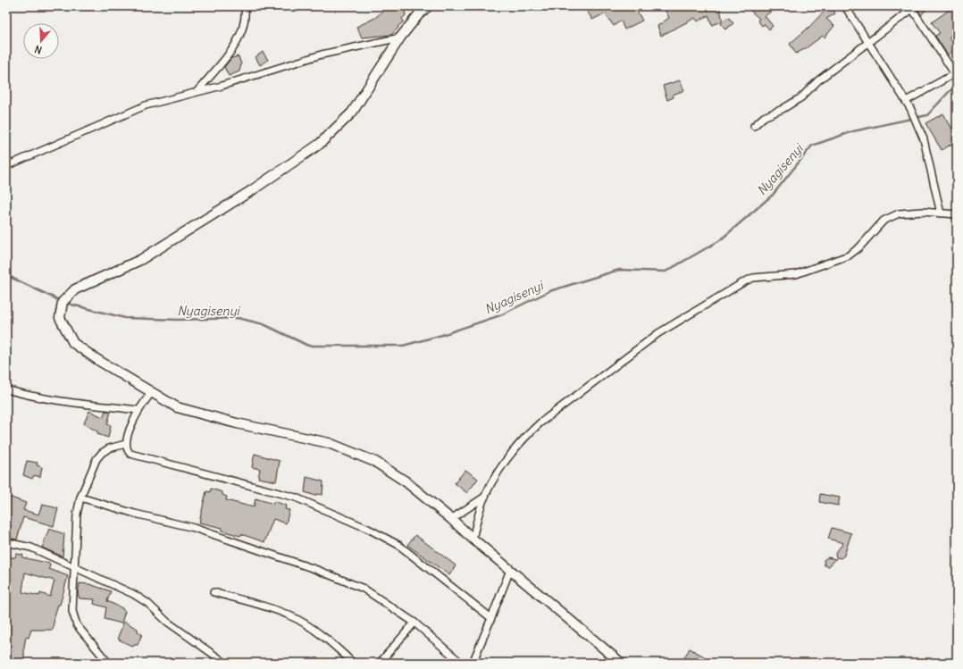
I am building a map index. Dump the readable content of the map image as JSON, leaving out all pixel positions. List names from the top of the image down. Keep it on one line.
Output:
{"water":["Nyagisenyi"],"north":"bottom"}
